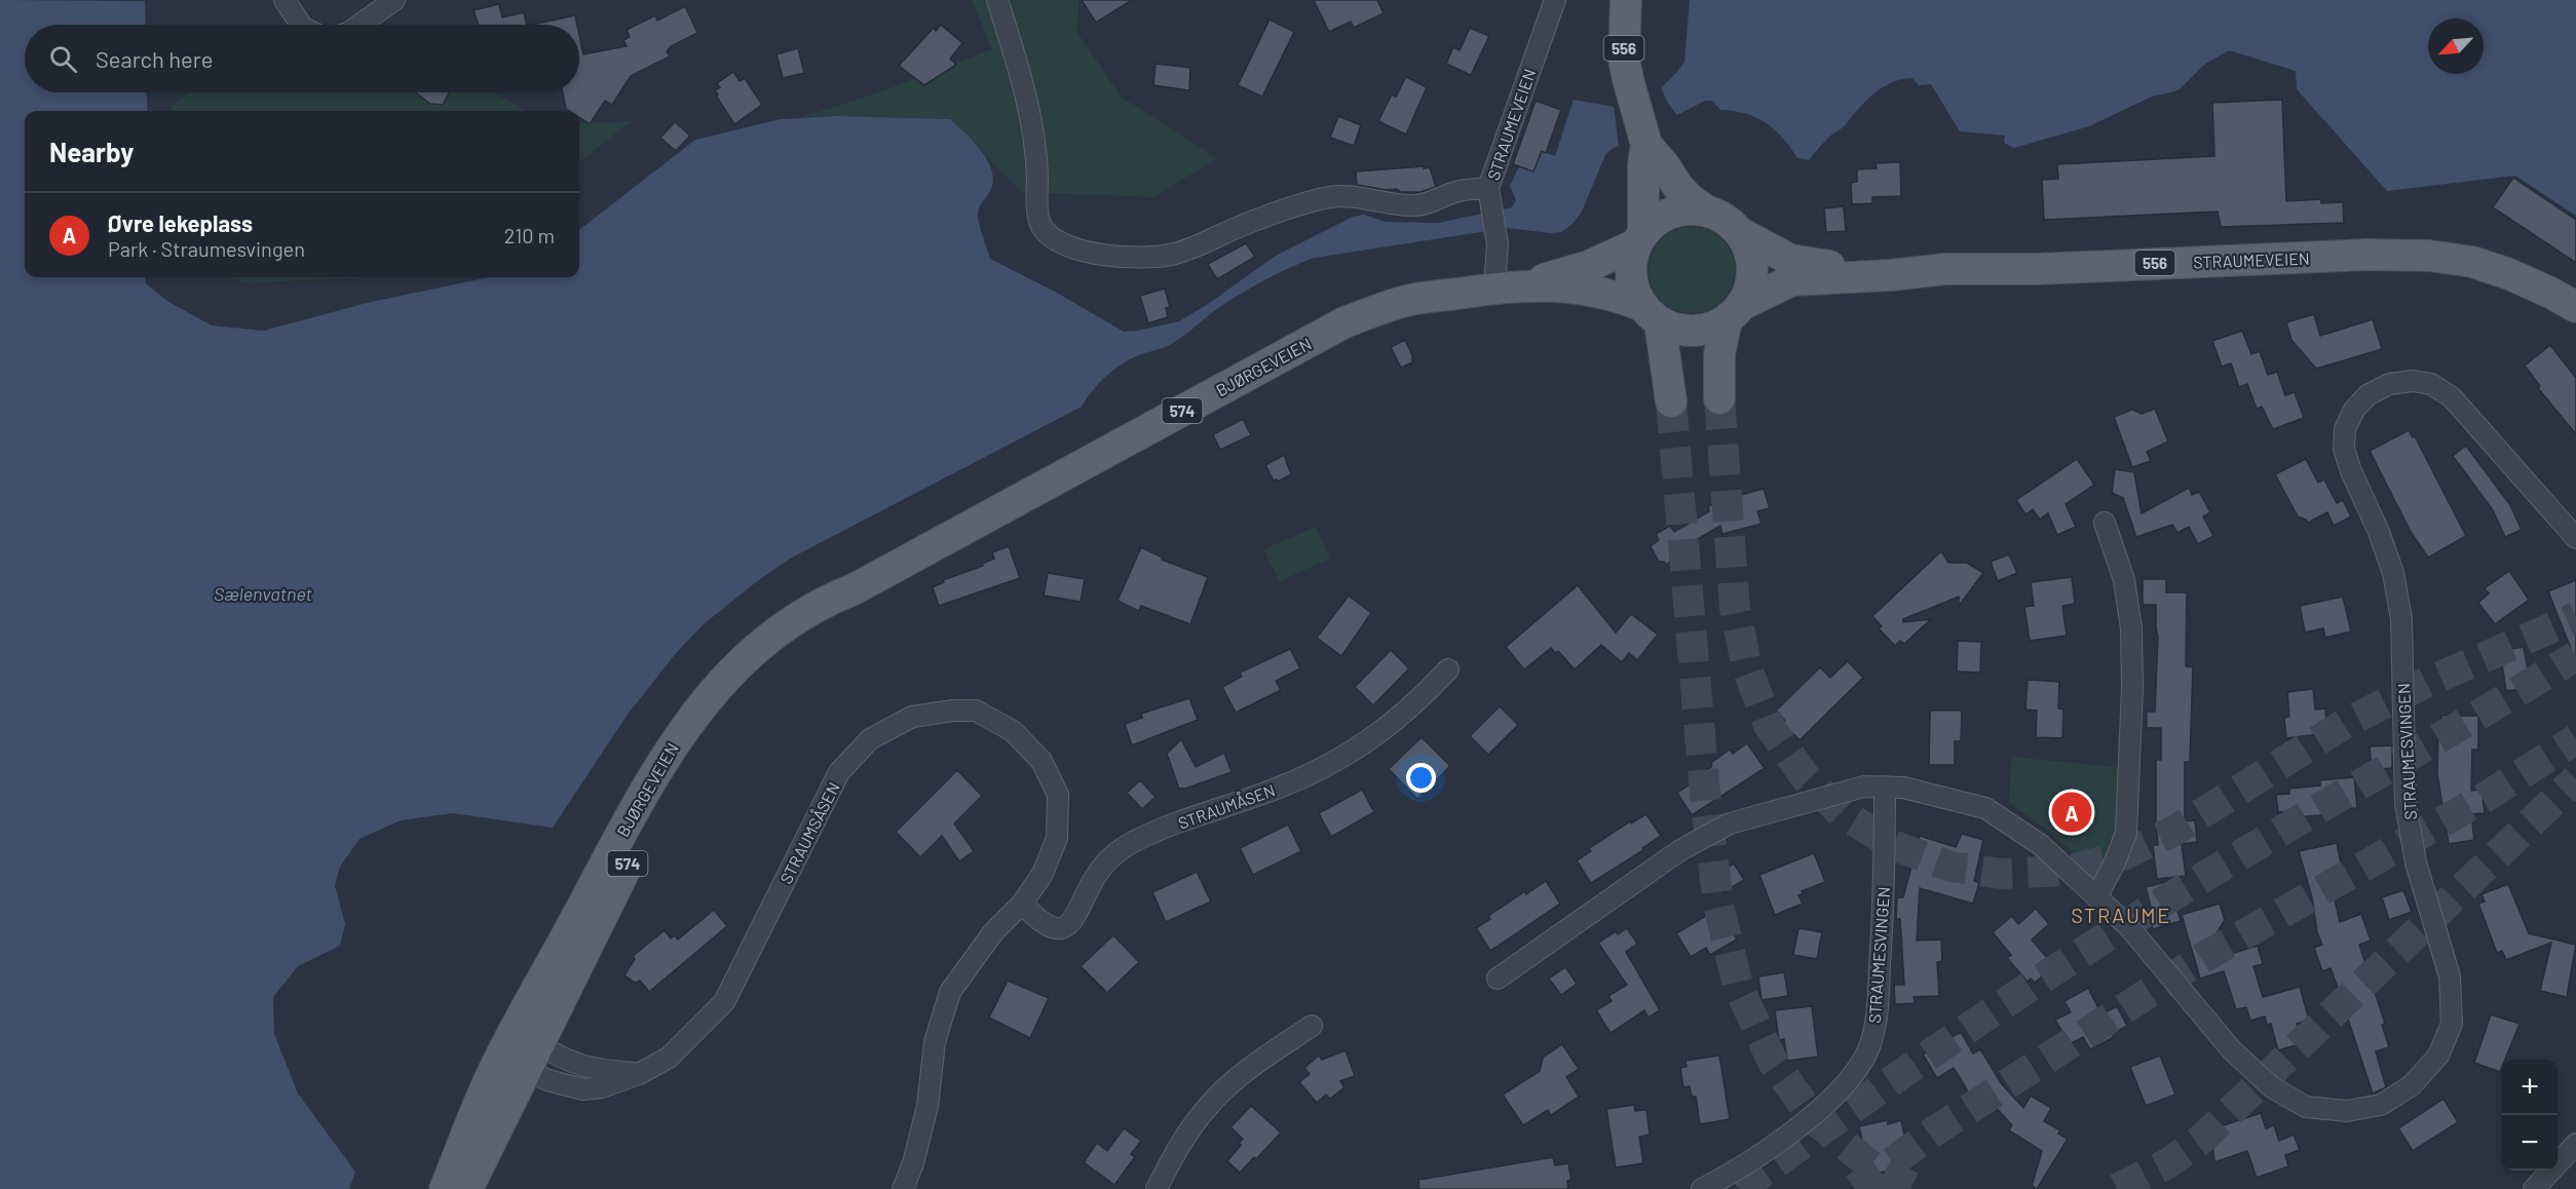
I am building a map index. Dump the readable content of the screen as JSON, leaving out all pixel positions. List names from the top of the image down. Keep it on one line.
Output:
{"streets":{"main road":["556","STRAUMEVEIEN","BJØRGEVEIEN","574"],"street":["STRAUMESVINGEN","STRAUMÅSEN","STRAUMSÅSEN"]},"crossings":[["556","STRAUMEVEIEN"],["556","574"],["STRAUMEVEIEN","BJØRGEVEIEN"],["STRAUMEVEIEN","574"],["BJØRGEVEIEN","574"],["STRAUMÅSEN","STRAUMSÅSEN"]],"districts":["STRAUME"],"water":["Sælenvatnet"],"north":"bottom left","page":{"search":"Search here","heading":"Nearby","list":[{"mark":"A","name":"Øvre lekeplass","note":"Park · Straumesvingen","value":"210 m"}],"pins":"A","map_buttons":["+","−"]}}
